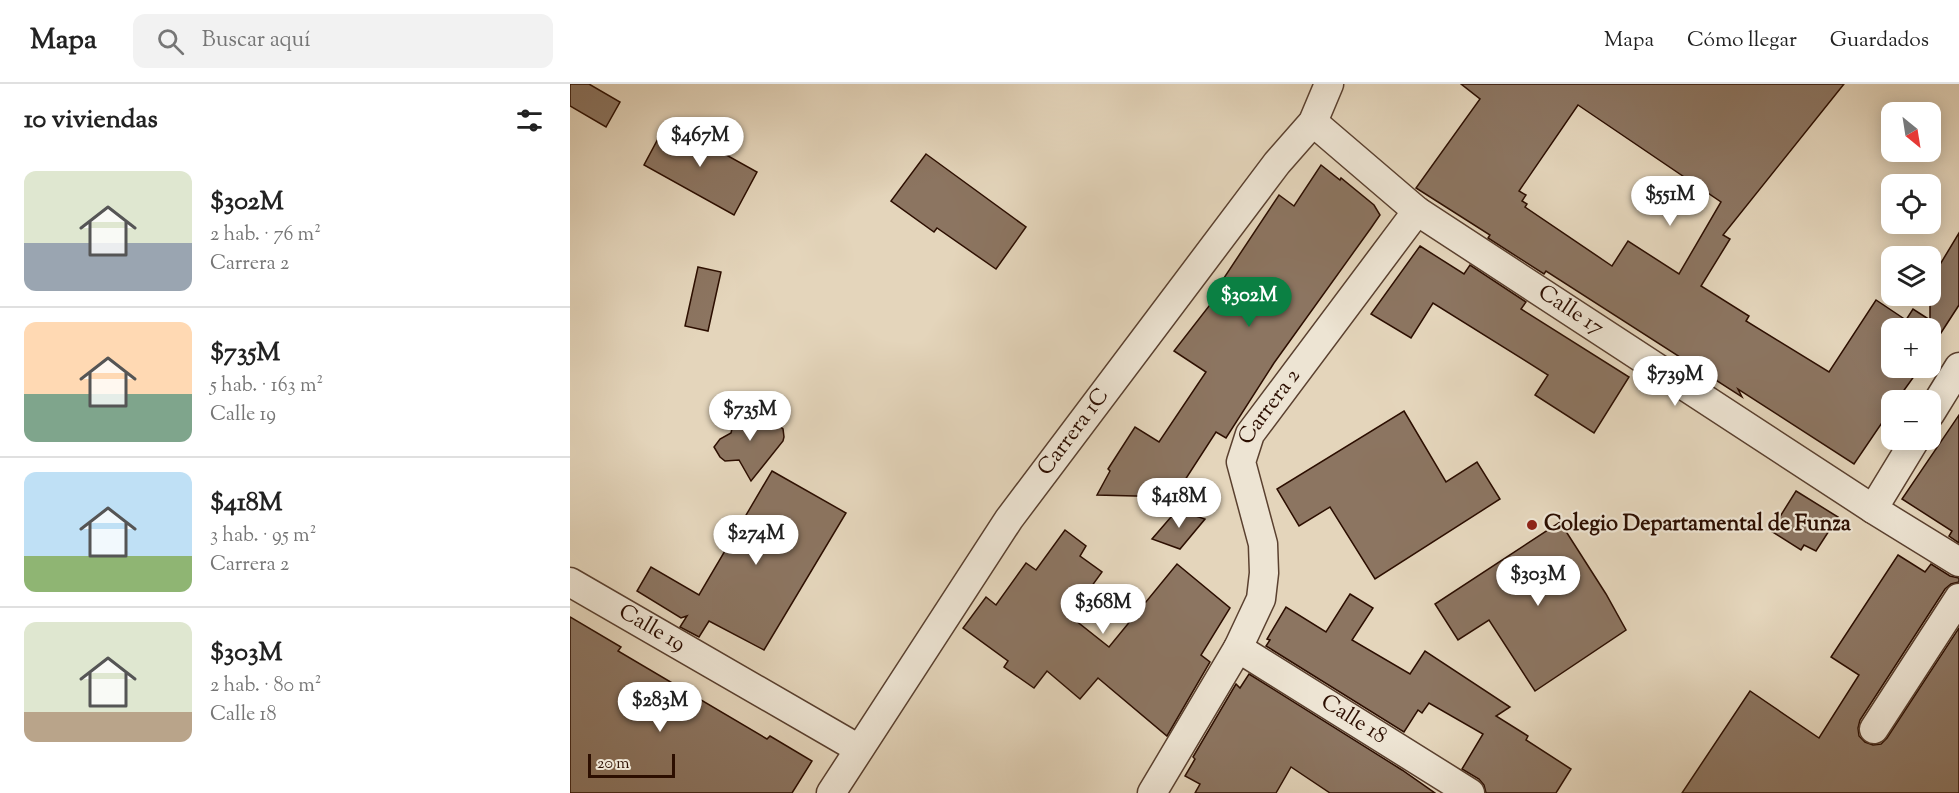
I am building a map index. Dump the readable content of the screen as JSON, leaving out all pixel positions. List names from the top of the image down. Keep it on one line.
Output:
{"streets":{"street":["Calle 17","Carrera 2","Carrera 1C","Calle 19","Calle 18"]},"crossings":[["Calle 17","Carrera 2"],["Calle 17","Carrera 1C"],["Carrera 2","Calle 18"],["Carrera 1C","Calle 19"]],"places":["Colegio Departamental de Funza"],"scale_bar":"20 m","north":"bottom right","page":{"header":"Mapa","search":"Buscar aquí","nav":["Mapa","Cómo llegar","Guardados"],"heading":"10 viviendas","map_buttons":["+","−"],"price":["$467M","$551M","$302M","$739M","$735M","$418M","$274M","$303M","$368M","$283M"],"list":[{"name":"$302M","note":"2 hab. · 76 m² · Carrera 2"},{"name":"$735M","note":"5 hab. · 163 m² · Calle 19"},{"name":"$418M","note":"3 hab. · 95 m² · Carrera 2"},{"name":"$303M","note":"2 hab. · 80 m² · Calle 18"}],"scale":"20 m"}}
